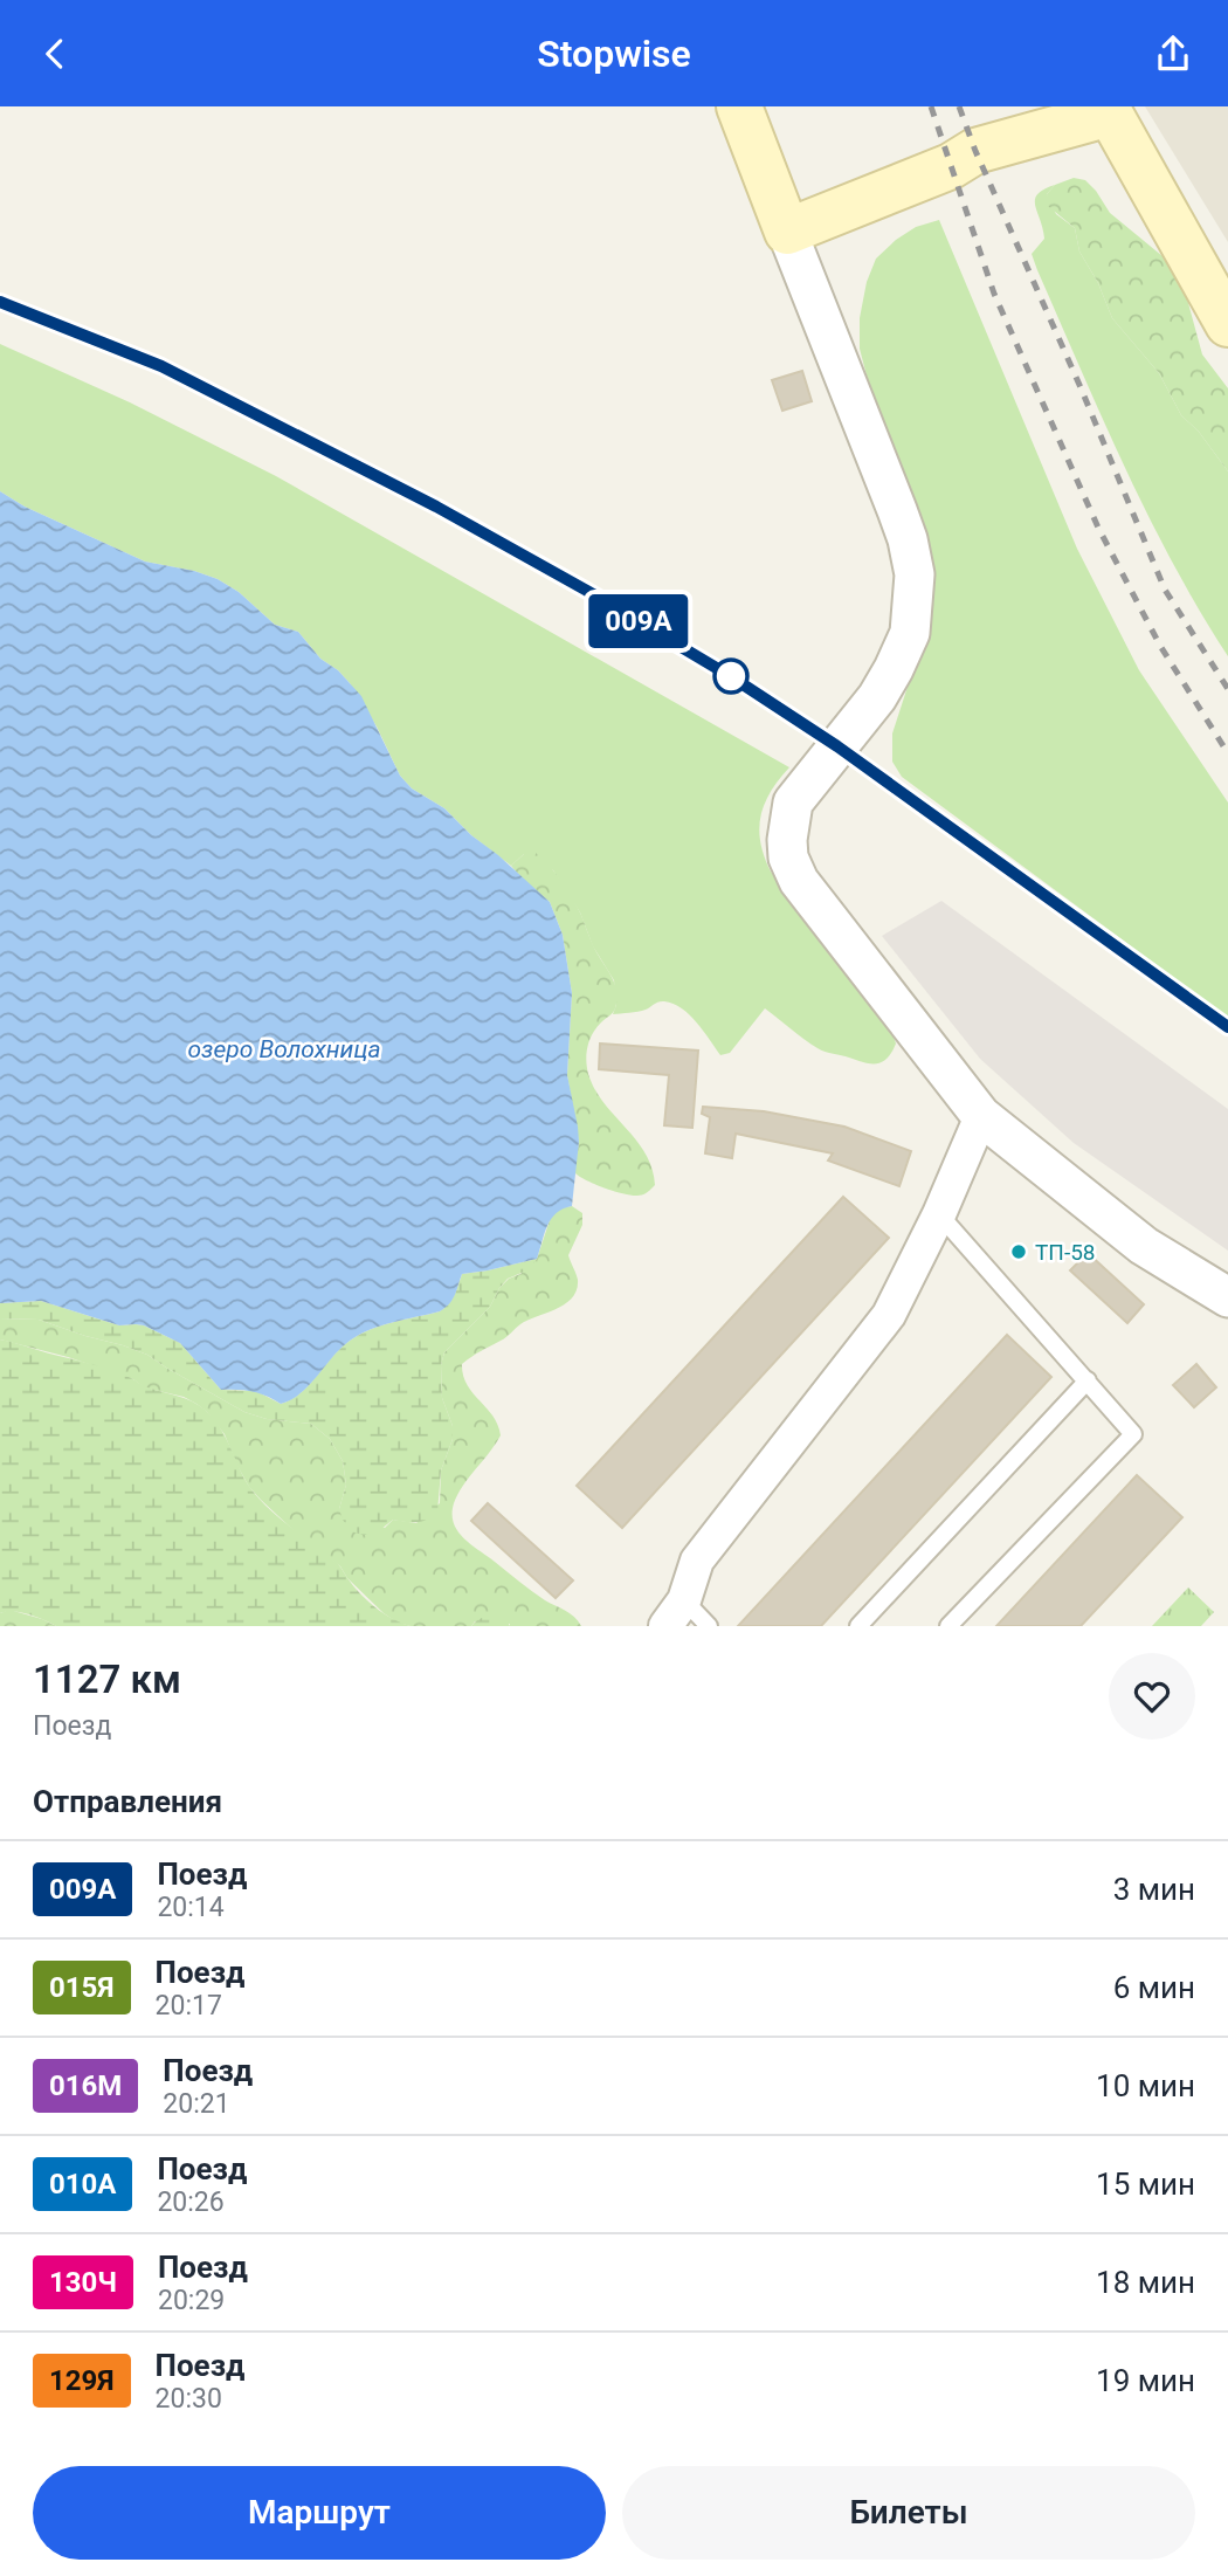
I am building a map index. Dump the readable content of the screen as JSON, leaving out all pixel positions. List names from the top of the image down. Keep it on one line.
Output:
{"water":["озеро Волохница"],"places":["ТП-58"],"page":{"header":"Stopwise","on_map":"009А","heading":[["1127 км","Поезд"],"Отправления"],"list":[{"mark":"009А","name":"Поезд","note":"20:14","value":"3 мин"},{"mark":"015Я","name":"Поезд","note":"20:17","value":"6 мин"},{"mark":"016М","name":"Поезд","note":"20:21","value":"10 мин"},{"mark":"010А","name":"Поезд","note":"20:26","value":"15 мин"},{"mark":"130Ч","name":"Поезд","note":"20:29","value":"18 мин"},{"mark":"129Я","name":"Поезд","note":"20:30","value":"19 мин"}],"buttons":["Маршрут","Билеты"]}}
